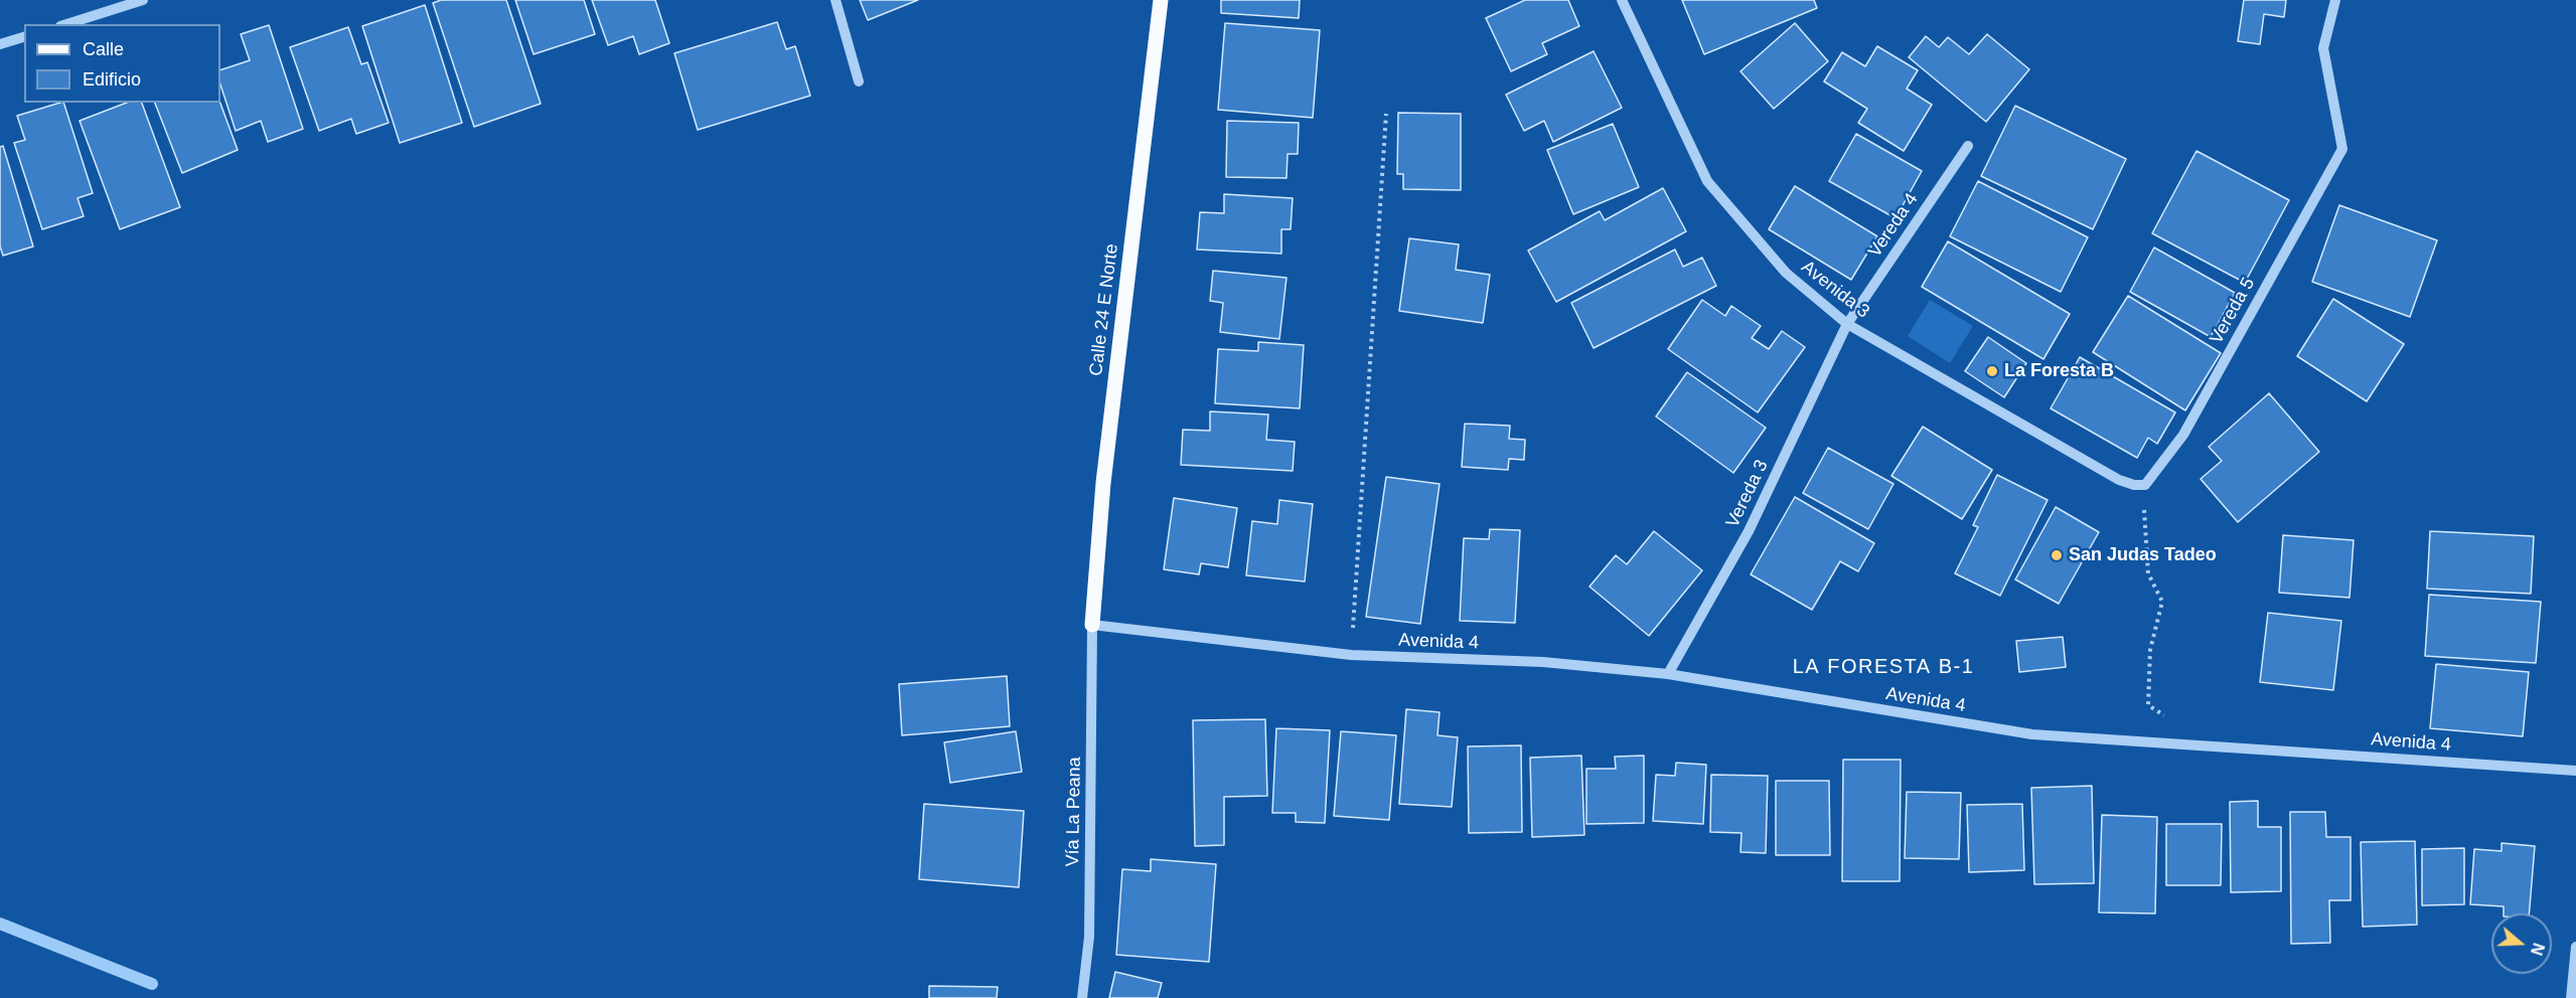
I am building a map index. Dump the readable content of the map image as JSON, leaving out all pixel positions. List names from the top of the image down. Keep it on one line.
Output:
{"streets":{"main road":["Calle 24 E Norte"],"street":["Vereda 4","Avenida 3","Vereda 5","Vereda 3","Avenida 4","Vía La Peana"]},"crossings":[["Vereda 4","Avenida 3"],["Vereda 4","Vereda 3"],["Avenida 3","Vereda 5"],["Avenida 3","Vereda 3"],["Calle 24 E Norte","Avenida 4"],["Calle 24 E Norte","Vía La Peana"],["Vereda 3","Avenida 4"],["Avenida 4","Vía La Peana"]],"districts":["LA FORESTA B-1"],"places":["La Foresta B","San Judas Tadeo"],"legend":["Calle","Edificio"],"north":"right"}
